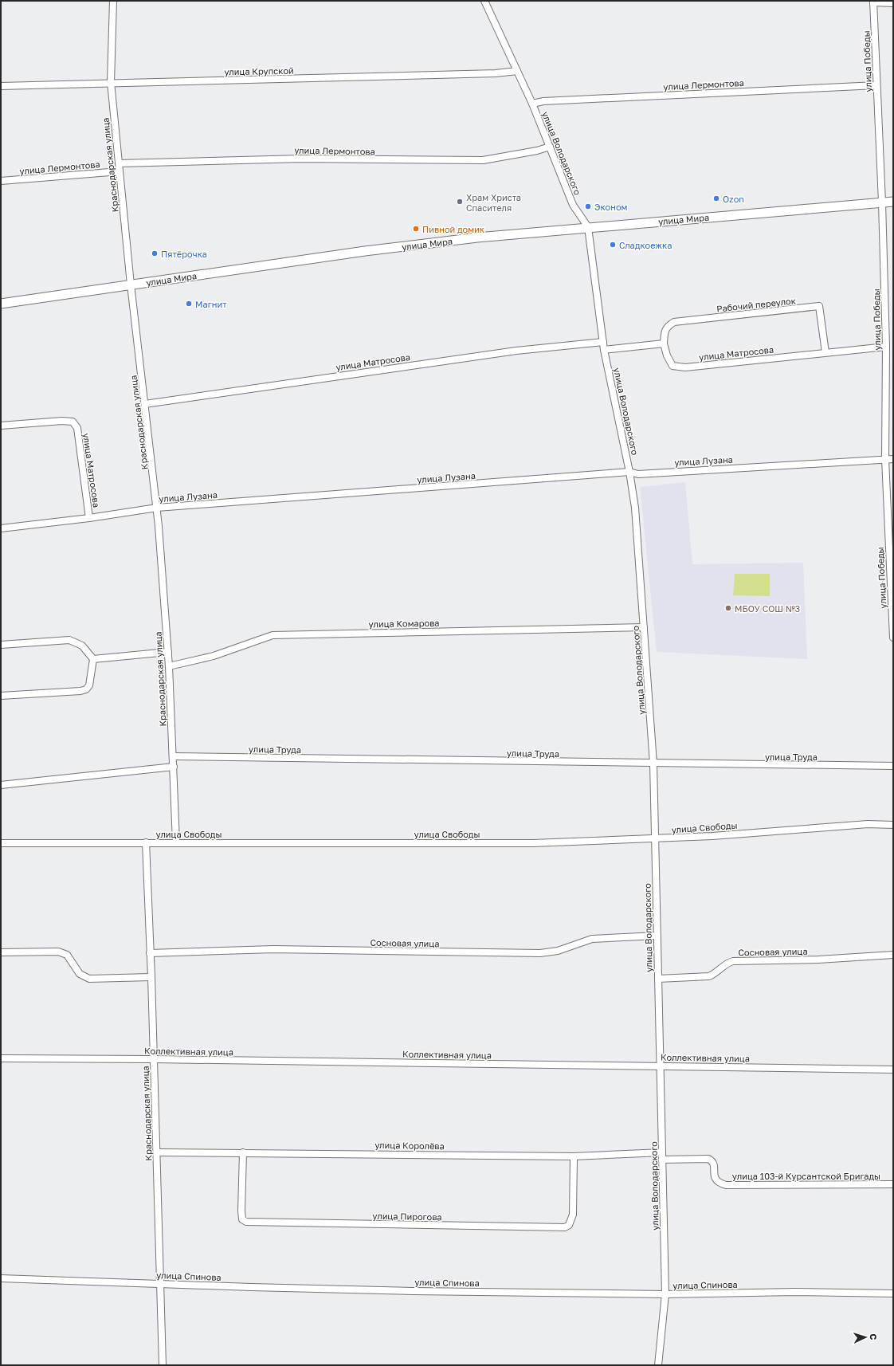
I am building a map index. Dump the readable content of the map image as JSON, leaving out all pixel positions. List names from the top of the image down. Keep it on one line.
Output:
{"streets":{"main road":["улица Мира"],"street":["улица Победы","улица Крупской","улица Лермонтова","улица Володарского","Краснодарская улица","Рабочий переулок","улица Матросова","улица Лузана","улица Комарова","улица Труда","улица Свободы","Сосновая улица","Коллективная улица","улица Королёва","улица 103-й Курсантской Бригады","улица Пирогова","улица Спинова"]},"crossings":[["улица Победы","улица Лермонтова"],["улица Победы","улица Мира"],["улица Победы","улица Матросова"],["улица Победы","улица Лузана"],["улица Крупской","улица Володарского"],["улица Крупской","Краснодарская улица"],["улица Лермонтова","улица Володарского"],["улица Лермонтова","Краснодарская улица"],["улица Володарского","улица Мира"],["улица Володарского","улица Матросова"],["улица Володарского","улица Лузана"],["улица Володарского","улица Комарова"],["улица Володарского","улица Труда"],["улица Володарского","улица Свободы"],["улица Володарского","Сосновая улица"],["улица Володарского","Коллективная улица"],["улица Володарского","улица Королёва"],["улица Володарского","улица 103-й Курсантской Бригады"],["улица Володарского","улица Спинова"],["Краснодарская улица","улица Мира"],["Краснодарская улица","улица Матросова"],["Краснодарская улица","улица Лузана"],["Краснодарская улица","улица Комарова"],["Краснодарская улица","улица Труда"],["Краснодарская улица","улица Свободы"],["Краснодарская улица","Сосновая улица"],["Краснодарская улица","Коллективная улица"],["Краснодарская улица","улица Королёва"],["Краснодарская улица","улица Спинова"],["Рабочий переулок","улица Матросова"],["улица Матросова","улица Лузана"],["улица Королёва","улица Пирогова"]],"places":["Ozon","Храм Христа Спасителя","Эконом","Пивной домик","Сладкоежка","Пятёрочка","Магнит","МБОУ СОШ №3"],"north":"right"}
